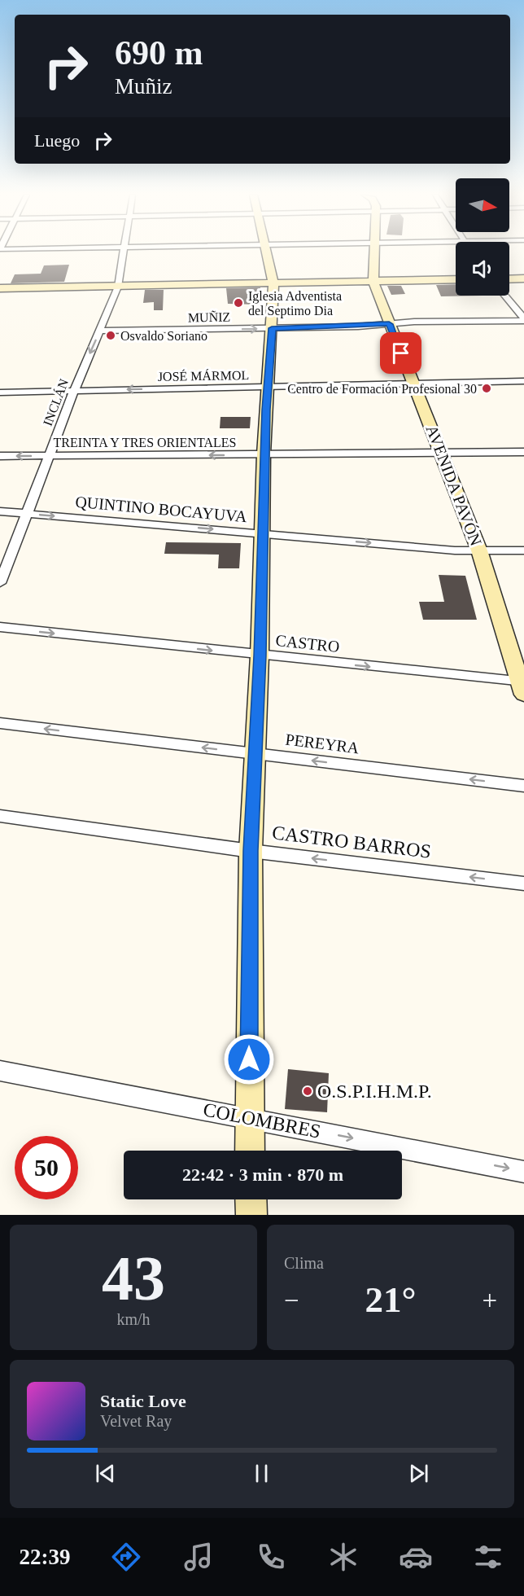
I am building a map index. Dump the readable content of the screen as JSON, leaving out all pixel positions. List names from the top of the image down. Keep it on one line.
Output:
{"streets":{"main road":["AVENIDA PAVÓN"],"street":["MUÑIZ","JOSÉ MÁRMOL","INCLÁN","TREINTA Y TRES ORIENTALES","QUINTINO BOCAYUVA","CASTRO","PEREYRA","CASTRO BARROS","COLOMBRES"]},"crossings":[["MUÑIZ","INCLÁN"],["MUÑIZ","AVENIDA PAVÓN"],["JOSÉ MÁRMOL","INCLÁN"],["JOSÉ MÁRMOL","AVENIDA PAVÓN"],["INCLÁN","TREINTA Y TRES ORIENTALES"],["INCLÁN","QUINTINO BOCAYUVA"],["TREINTA Y TRES ORIENTALES","AVENIDA PAVÓN"],["AVENIDA PAVÓN","QUINTINO BOCAYUVA"],["AVENIDA PAVÓN","CASTRO"]],"one_way":["MUÑIZ","JOSÉ MÁRMOL","TREINTA Y TRES ORIENTALES","QUINTINO BOCAYUVA","CASTRO","PEREYRA","CASTRO BARROS","COLOMBRES"],"places":["Iglesia Adventista del Septimo Dia","Osvaldo Soriano","Centro de Formación Profesional 30","O.S.P.I.H.M.P."],"north":"right","page":{"turn":["690 m","Muñiz"],"then":"Luego","limit":"50","trip":"22:42 · 3 min · 870 m","tile":[["43","km/h"],"Clima"],"heat":["−","21°","+"],"song":["Static Love","Velvet Ray"],"tabs":"22:39"}}
